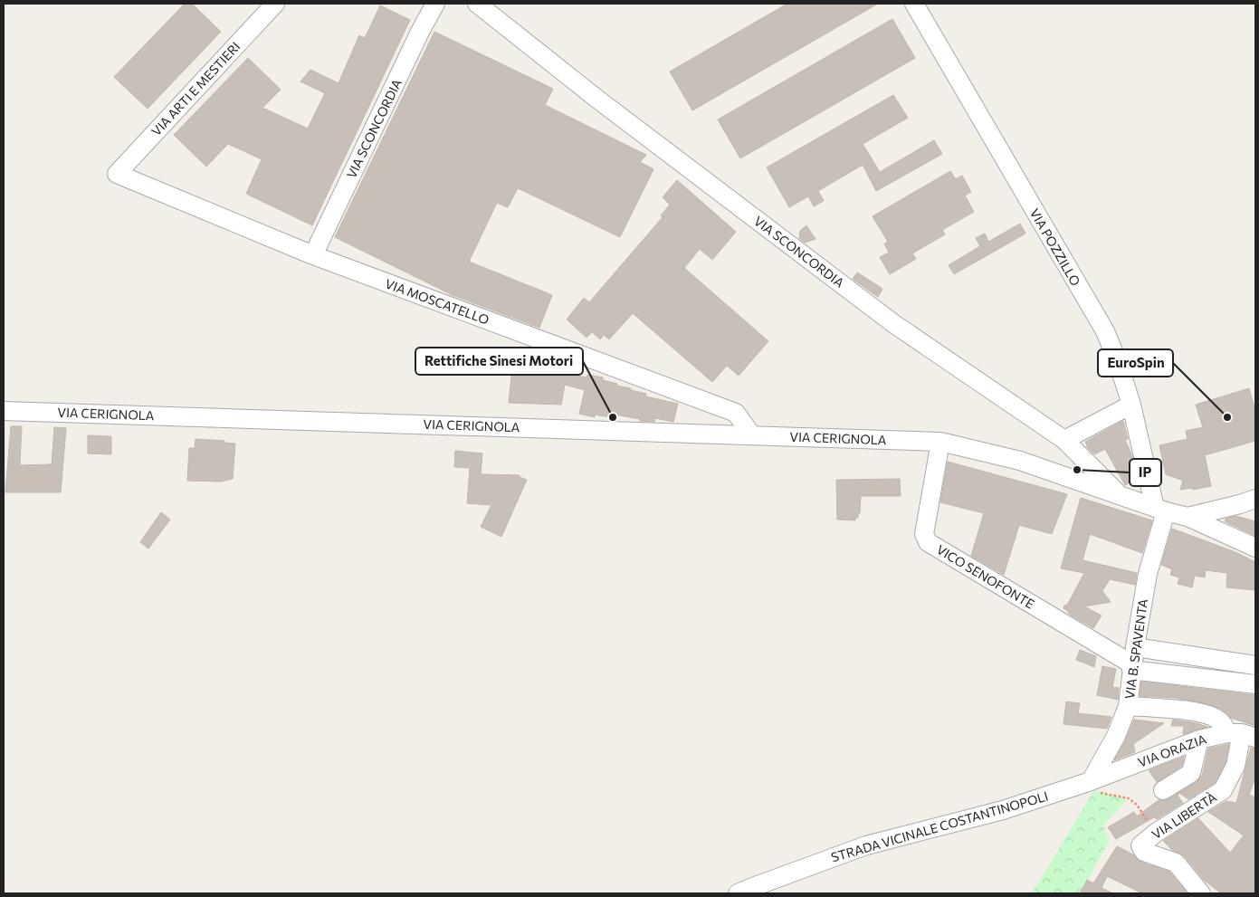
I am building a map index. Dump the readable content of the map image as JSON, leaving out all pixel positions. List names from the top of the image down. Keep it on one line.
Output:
{"streets":{"street":["VIA ARTI E MESTIERI","VIA SCONCORDIA","VIA POZZILLO","VIA MOSCATELLO","VIA CERIGNOLA","VICO SENOFONTE","VIA B. SPAVENTA","VIA ORAZIA","VIA LIBERTÀ","STRADA VICINALE COSTANTINOPOLI"]},"crossings":[["VIA ARTI E MESTIERI","VIA MOSCATELLO"],["VIA SCONCORDIA","VIA MOSCATELLO"],["VIA SCONCORDIA","VIA CERIGNOLA"],["VIA POZZILLO","VIA CERIGNOLA"],["VIA POZZILLO","VIA B. SPAVENTA"],["VIA MOSCATELLO","VIA CERIGNOLA"],["VIA CERIGNOLA","VICO SENOFONTE"],["VIA CERIGNOLA","VIA B. SPAVENTA"],["VICO SENOFONTE","VIA B. SPAVENTA"],["VIA B. SPAVENTA","VIA ORAZIA"],["VIA B. SPAVENTA","STRADA VICINALE COSTANTINOPOLI"],["VIA ORAZIA","VIA LIBERTÀ"],["VIA ORAZIA","STRADA VICINALE COSTANTINOPOLI"]],"places":["Rettifiche Sinesi Motori","EuroSpin","IP"]}
